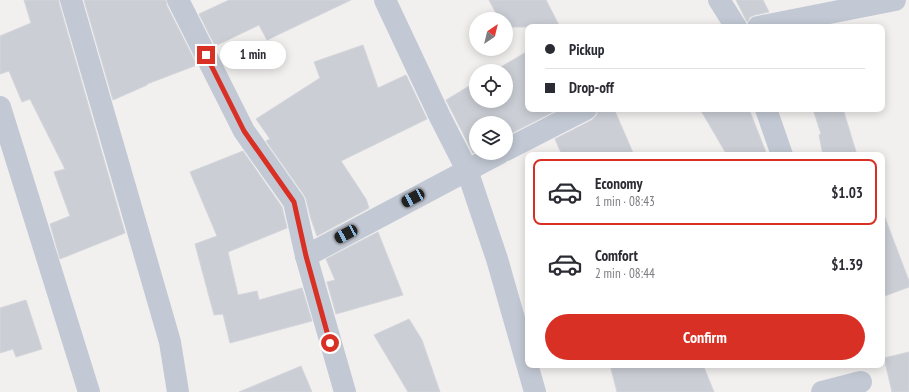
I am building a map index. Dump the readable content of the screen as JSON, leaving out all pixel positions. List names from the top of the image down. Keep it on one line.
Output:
{"north":"top right","page":{"banner":["Pickup","Drop-off"],"bubble":"1 min","list":[{"name":"Economy","note":"1 min · 08:43","value":"$1.03"},{"name":"Comfort","note":"2 min · 08:44","value":"$1.39"}],"buttons":"Confirm"}}
